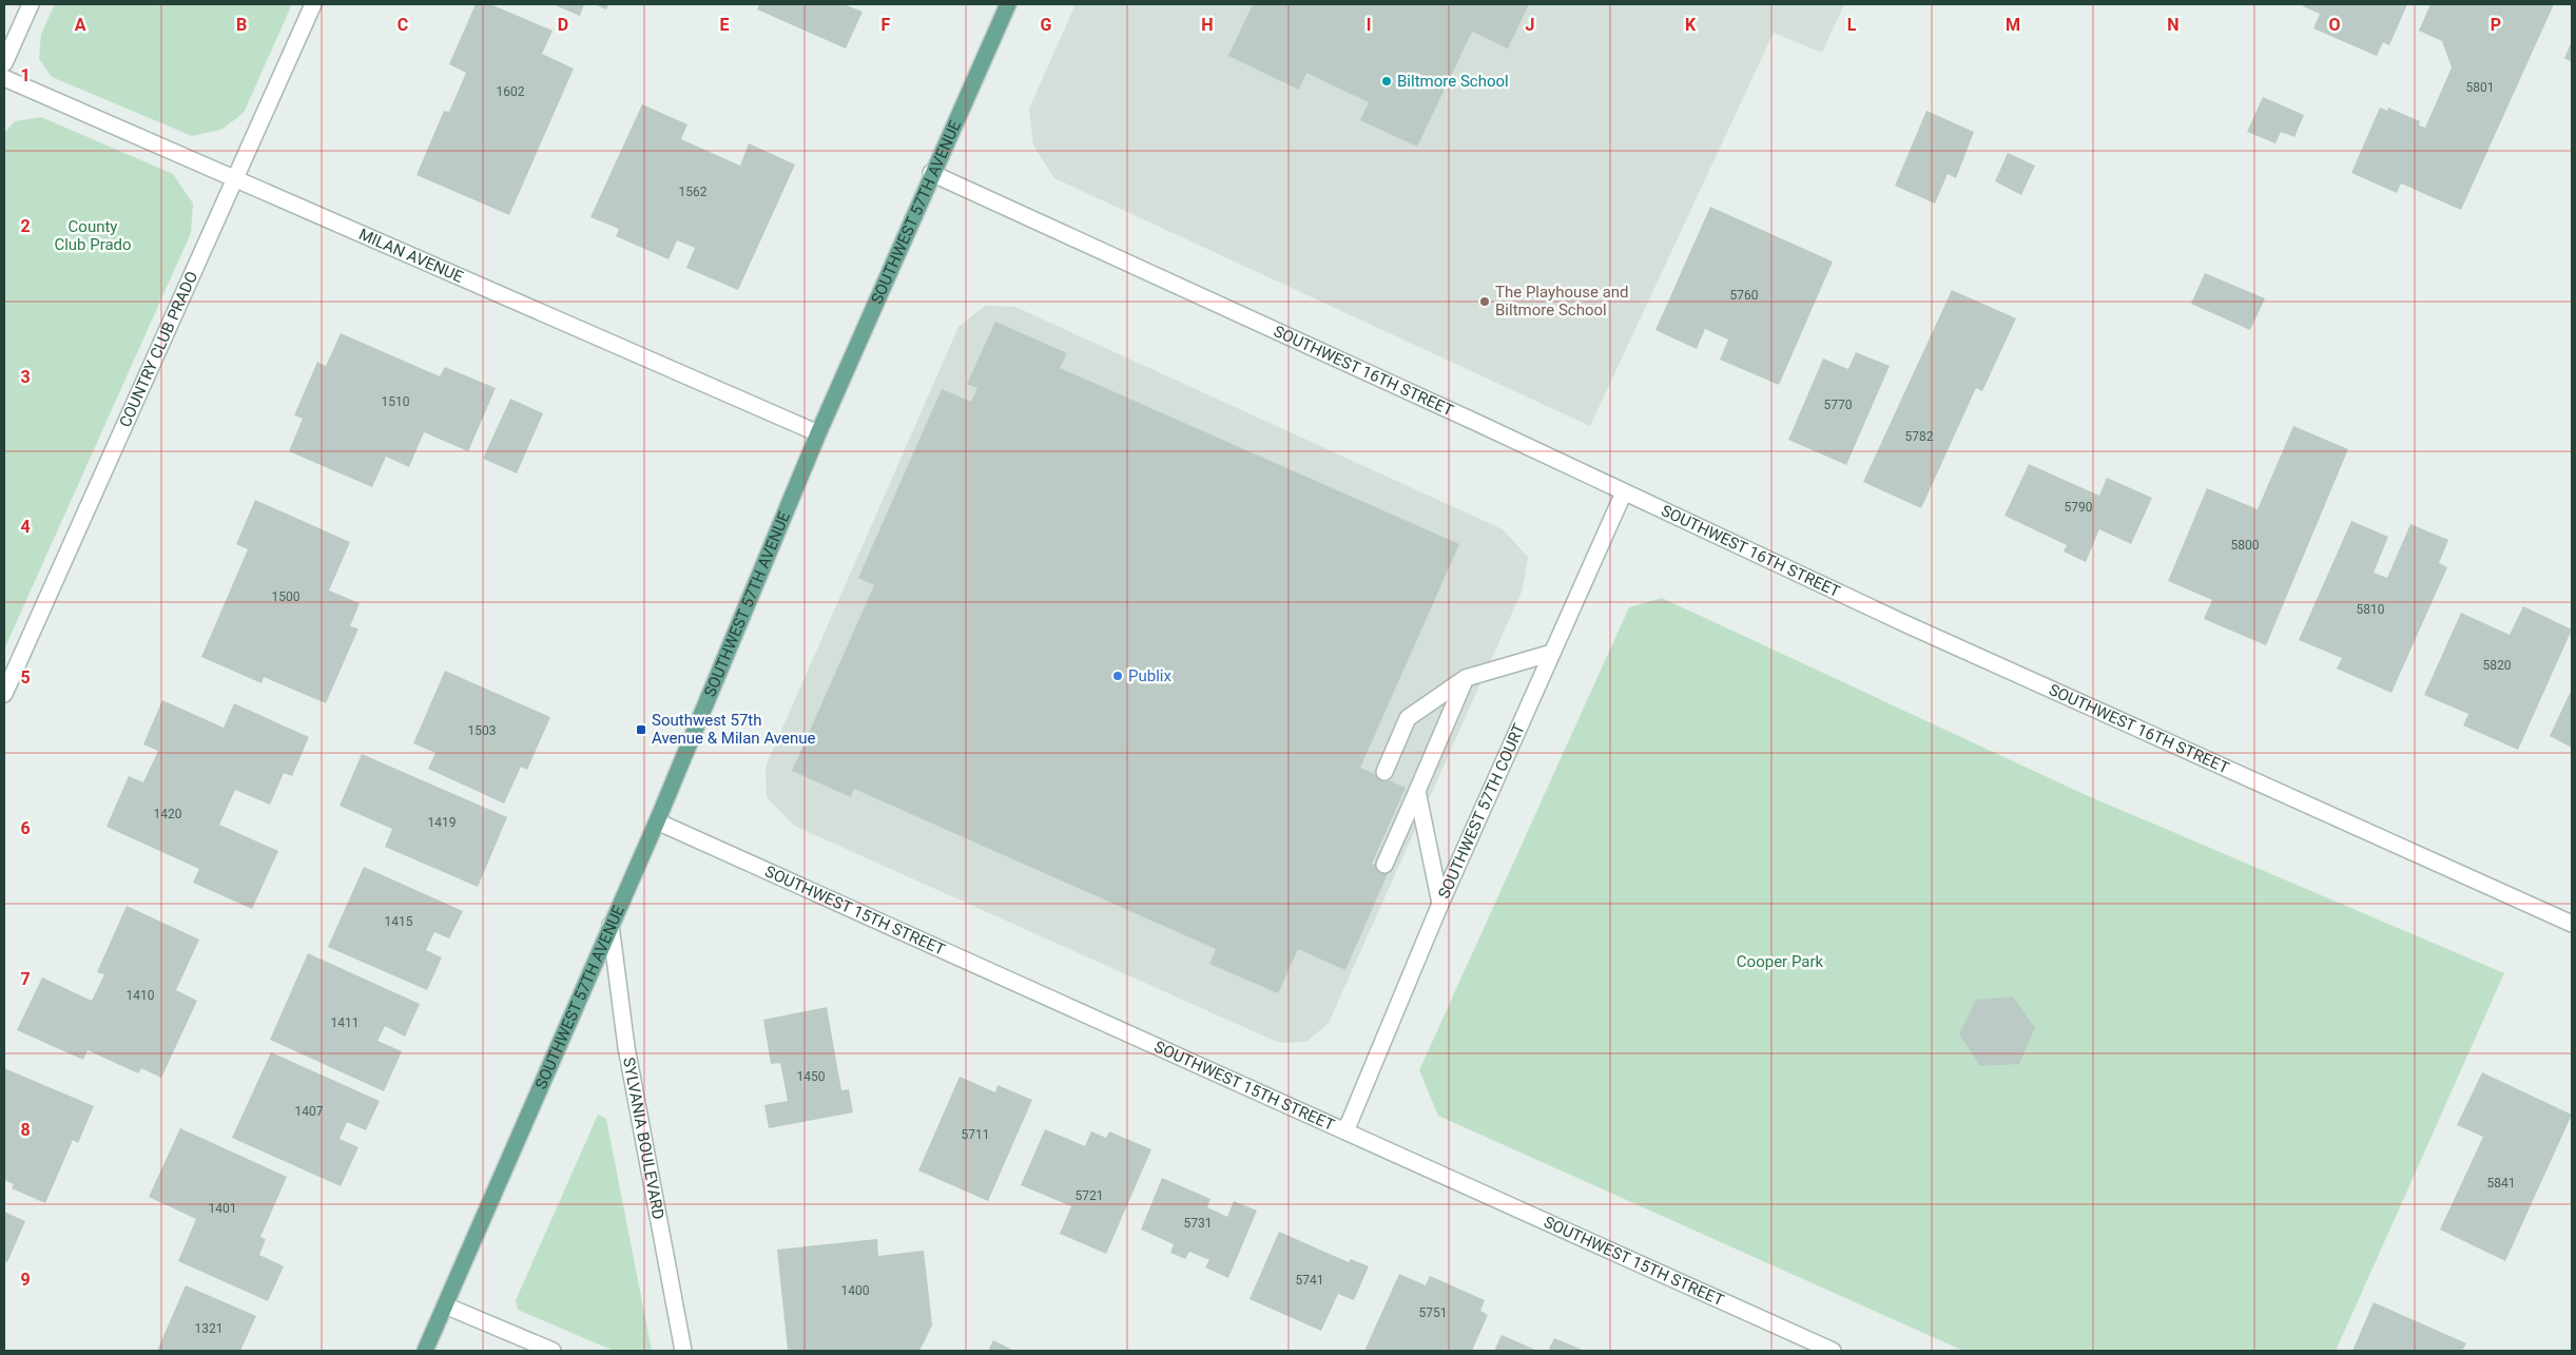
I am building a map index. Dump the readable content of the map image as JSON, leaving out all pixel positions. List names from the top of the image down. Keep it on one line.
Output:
{"streets":{"main road":["SOUTHWEST 57TH AVENUE"],"street":["MILAN AVENUE","COUNTRY CLUB PRADO","SOUTHWEST 16TH STREET","SOUTHWEST 57TH COURT","SOUTHWEST 15TH STREET","SYLVANIA BOULEVARD"]},"crossings":[["SOUTHWEST 57TH AVENUE","MILAN AVENUE"],["SOUTHWEST 57TH AVENUE","SOUTHWEST 16TH STREET"],["SOUTHWEST 57TH AVENUE","SOUTHWEST 15TH STREET"],["SOUTHWEST 57TH AVENUE","SYLVANIA BOULEVARD"],["MILAN AVENUE","COUNTRY CLUB PRADO"],["SOUTHWEST 16TH STREET","SOUTHWEST 57TH COURT"],["SOUTHWEST 57TH COURT","SOUTHWEST 15TH STREET"]],"parks":["County Club Prado","Cooper Park"],"places":{"other":["Biltmore School","The Playhouse and Biltmore School","Publix"],"transit":["Southwest 57th Avenue & Milan Avenue"]},"house_numbers":["5801","1602","1562","5760","1510","5770","5782","5790","5800","1500","5810","5820","1503","1420","1419","1415","1410","1411","1450","1407","5711","5841","5721","1401","5731","5741","1400","5751","1321"],"grid":{"columns":["A","B","C","D","E","F","G","H","I","J","K","L","M","N","O","P"],"rows":["1","2","3","4","5","6","7","8","9"]}}
